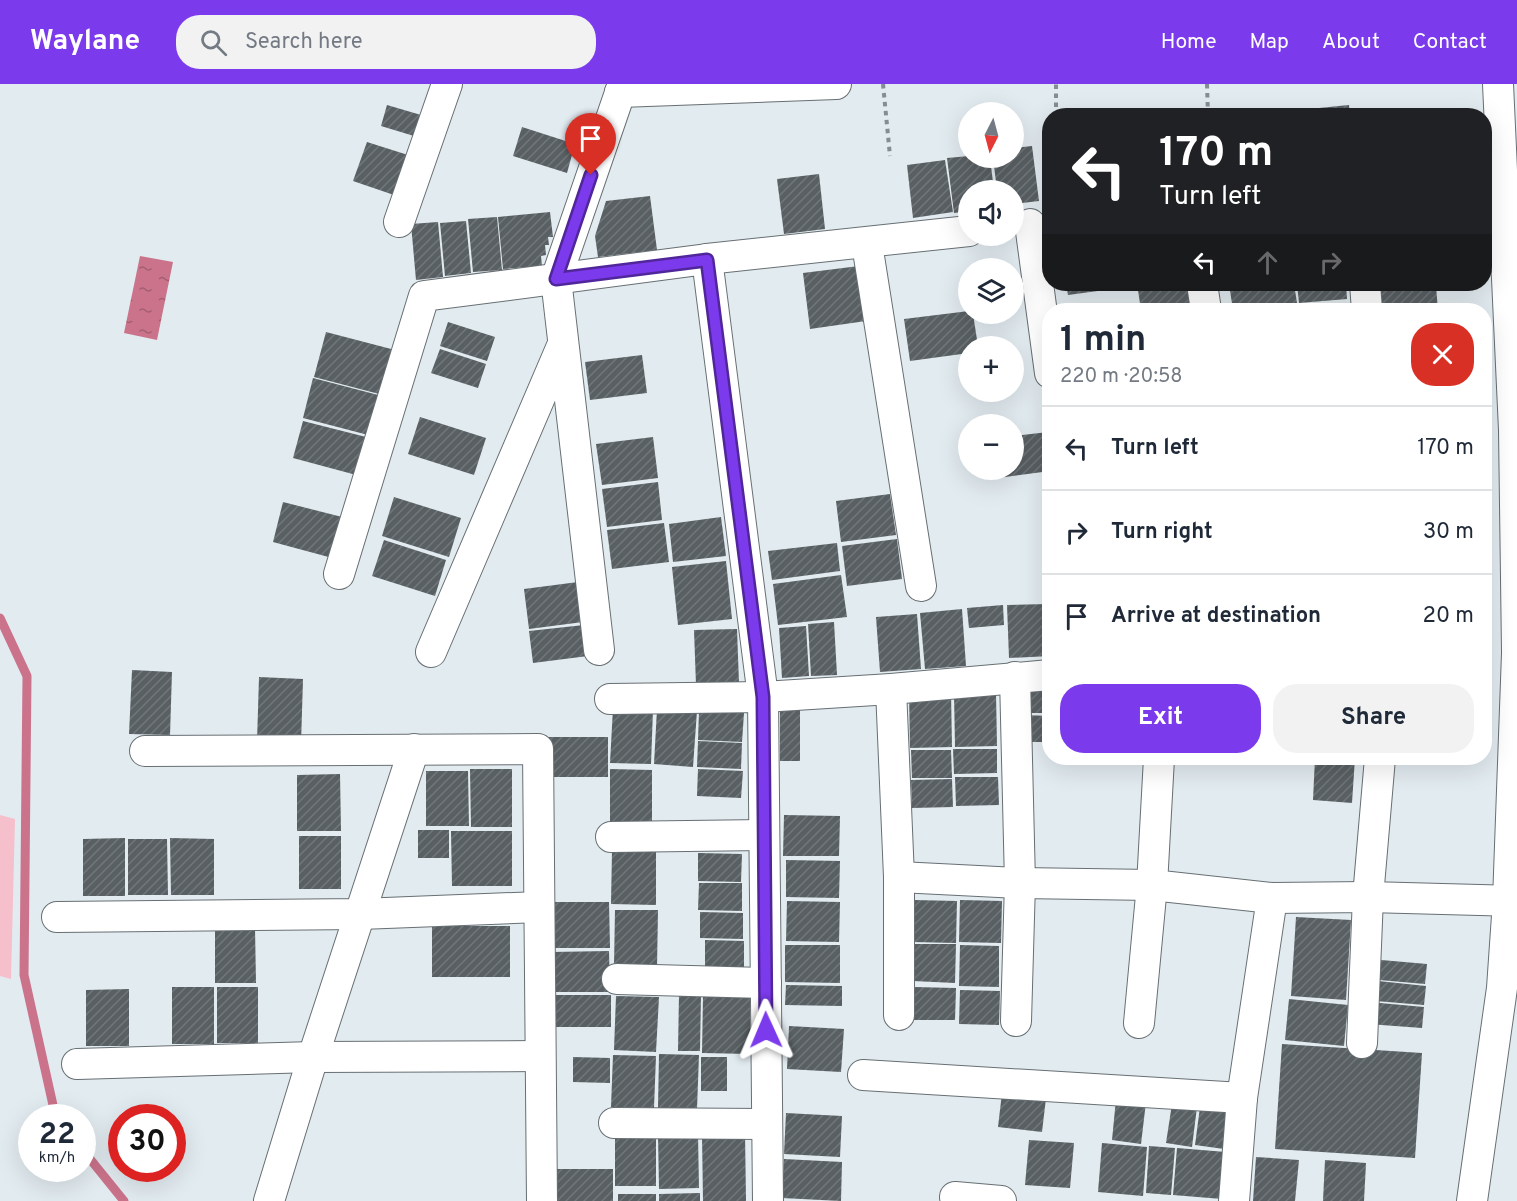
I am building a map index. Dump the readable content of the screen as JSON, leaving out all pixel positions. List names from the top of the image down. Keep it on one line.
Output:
{"north":"bottom","page":{"header":"Waylane","search":"Search here","nav":["Home","Map","About","Contact"],"map_buttons":["+","−"],"turn":["170 m","Turn left"],"heading":["1 min","220 m · 20:58"],"list":[{"name":"Turn left","value":"170 m"},{"name":"Turn right","value":"30 m"},{"name":"Arrive at destination","value":"20 m"}],"buttons":["Exit","Share"],"speed":"22 km/h","limit":"30"}}
